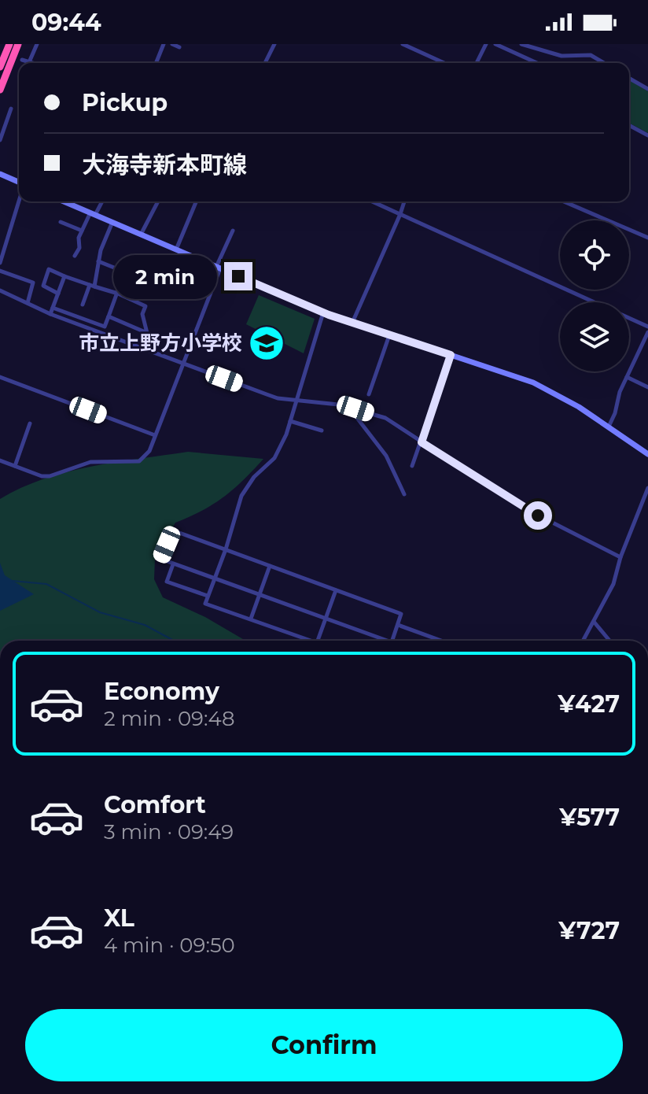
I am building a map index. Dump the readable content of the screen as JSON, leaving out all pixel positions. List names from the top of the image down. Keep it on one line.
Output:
{"places":{"school or university":["市立上野方小学校"]},"page":{"status":"09:44","banner":["Pickup","大海寺新本町線"],"bubble":"2 min","list":[{"name":"Economy","note":"2 min · 09:48","value":"¥427"},{"name":"Comfort","note":"3 min · 09:49","value":"¥577"},{"name":"XL","note":"4 min · 09:50","value":"¥727"}],"buttons":"Confirm"}}
